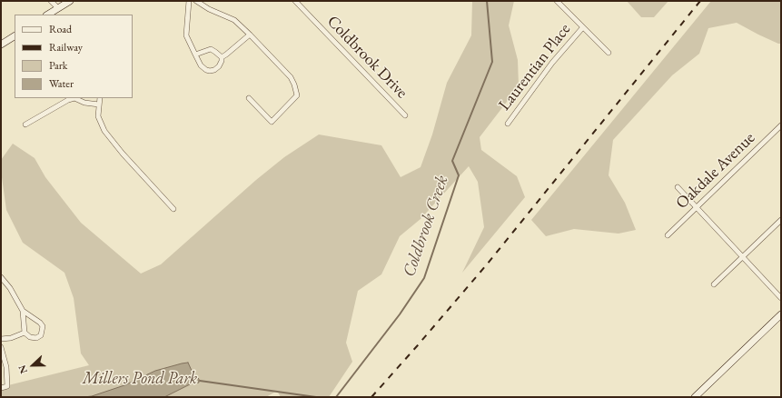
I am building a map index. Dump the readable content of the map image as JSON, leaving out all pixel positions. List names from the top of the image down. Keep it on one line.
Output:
{"streets":{"street":["Coldbrook Drive","Laurentian Place","Oakdale Avenue"]},"water":["Coldbrook Creek"],"parks":["Millers Pond Park"],"legend":["Road","Railway","Park","Water"],"north":"left"}
